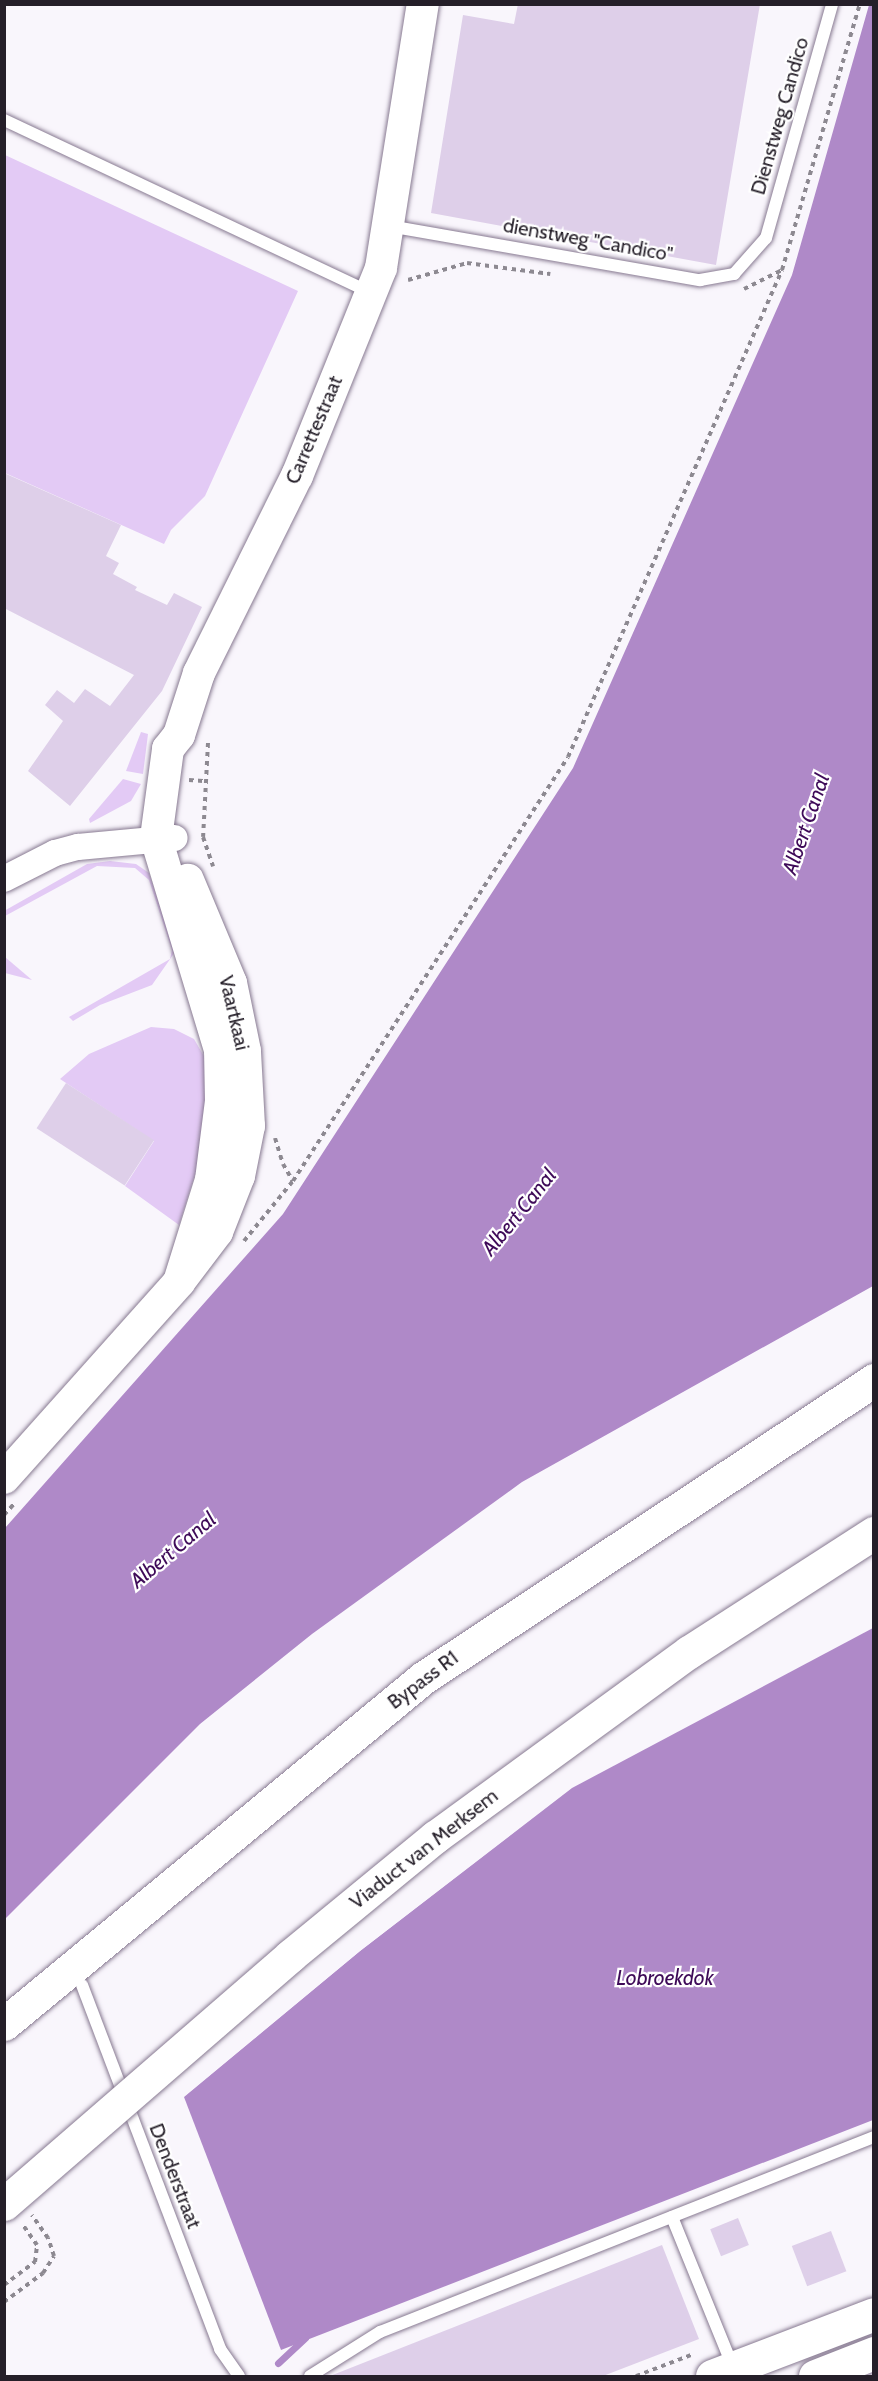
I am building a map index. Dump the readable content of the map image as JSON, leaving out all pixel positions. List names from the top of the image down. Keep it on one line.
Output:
{"streets":{"main road":["Bypass R1","Viaduct van Merksem"],"street":["Carrettestraat","Vaartkaai"],"lane":["Dienstweg Candico","dienstweg \"Candico\"","Denderstraat"]},"crossings":[["Dienstweg Candico","dienstweg \"Candico\""],["dienstweg \"Candico\"","Carrettestraat"],["Carrettestraat","Vaartkaai"]],"water":["Albert Canal","Lobroekdok"]}
